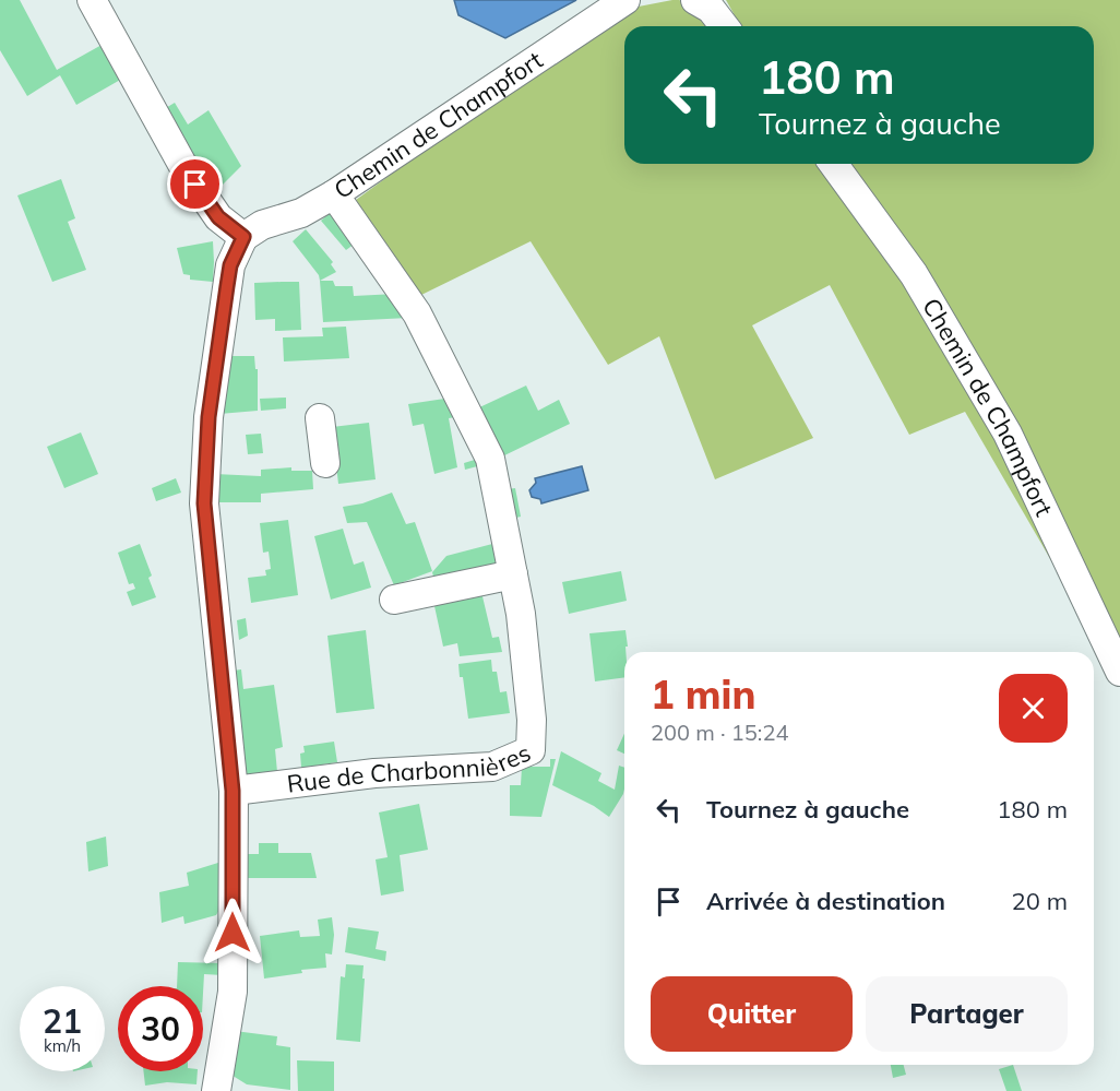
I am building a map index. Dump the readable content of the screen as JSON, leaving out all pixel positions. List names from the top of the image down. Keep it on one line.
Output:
{"streets":{"street":["Chemin de Champfort","Rue de Charbonnières"]},"crossings":[["Chemin de Champfort","Rue de Charbonnières"]],"page":{"turn":["180 m","Tournez à gauche"],"heading":["1 min","200 m · 15:24"],"list":[{"name":"Tournez à gauche","value":"180 m"},{"name":"Arrivée à destination","value":"20 m"}],"buttons":["Quitter","Partager"],"speed":"21 km/h","limit":"30"}}
